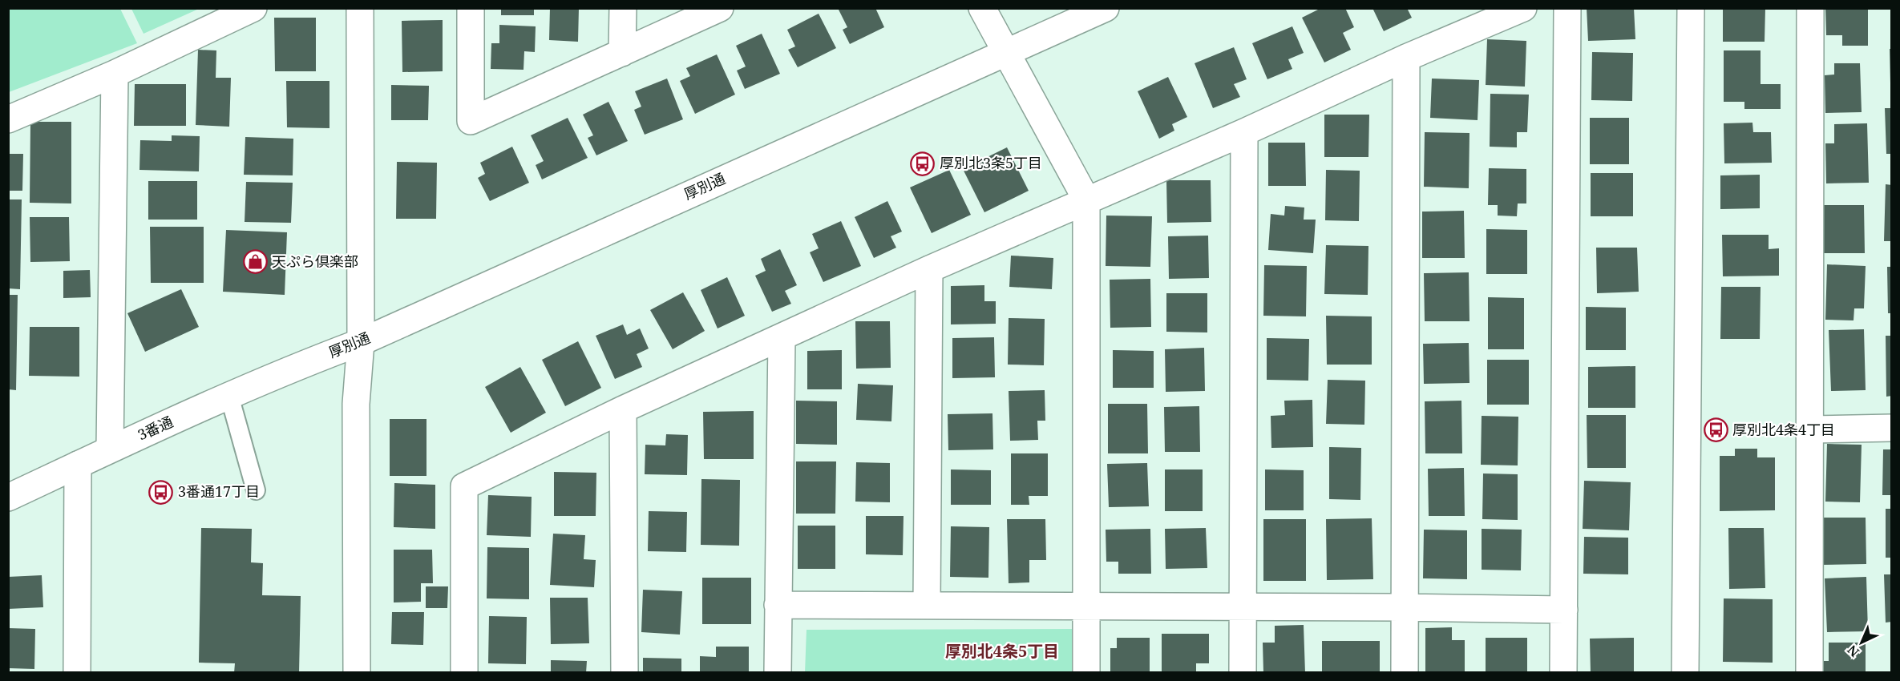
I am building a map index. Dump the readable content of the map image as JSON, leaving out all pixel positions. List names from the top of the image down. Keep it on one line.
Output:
{"streets":{"street":["厚別通","3番通"]},"crossings":[["厚別通","3番通"]],"districts":["厚別北4条5丁目"],"places":{"bus stop":["厚別北3条5丁目","厚別北4条4丁目","3番通17丁目"],"shop":["天ぷら倶楽部"]},"north":"bottom left"}
